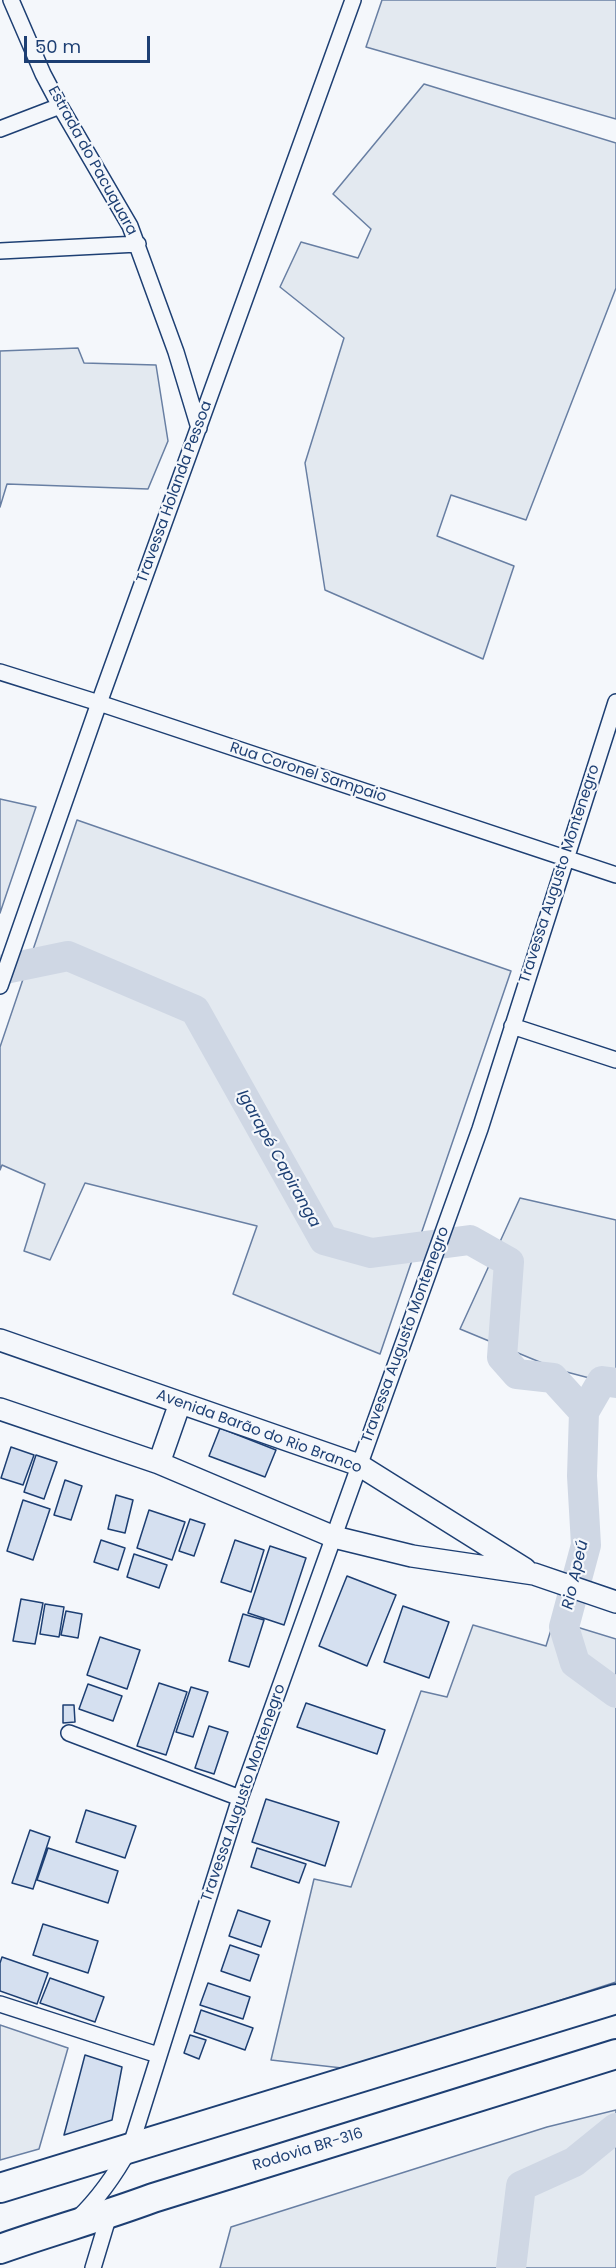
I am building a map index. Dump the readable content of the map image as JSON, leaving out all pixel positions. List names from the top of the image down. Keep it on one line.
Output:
{"streets":{"highway":["Rodovia BR-316"],"main road":["Avenida Barão do Rio Branco"],"street":["Estrada do Pacuquara","Travessa Holanda Pessoa","Rua Coronel Sampaio","Travessa Augusto Montenegro"]},"crossings":[["Estrada do Pacuquara","Travessa Holanda Pessoa"],["Travessa Holanda Pessoa","Rua Coronel Sampaio"],["Rua Coronel Sampaio","Travessa Augusto Montenegro"],["Travessa Augusto Montenegro","Avenida Barão do Rio Branco"],["Travessa Augusto Montenegro","Rodovia BR-316"]],"water":["Igarapé Capiranga","Rio Apeú"],"scale_bar":"50 m"}
